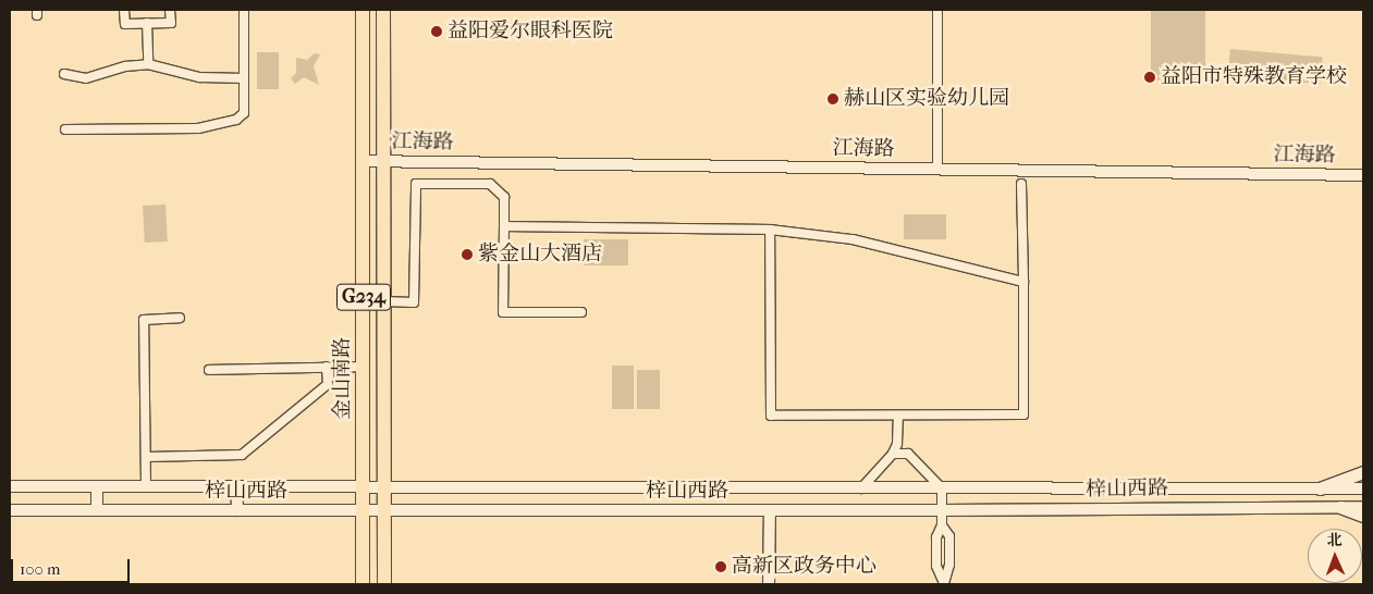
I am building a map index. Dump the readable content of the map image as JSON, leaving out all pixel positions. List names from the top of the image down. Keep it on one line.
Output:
{"streets":{"highway":["G234","金山南路"],"street":["江海路","梓山西路"]},"crossings":[["江海路","金山南路"],["金山南路","梓山西路"]],"places":["益阳爱尔眼科医院","益阳市特殊教育学校","赫山区实验幼儿园","紫金山大酒店","高新区政务中心"],"scale_bar":"100 m","north":"top"}
